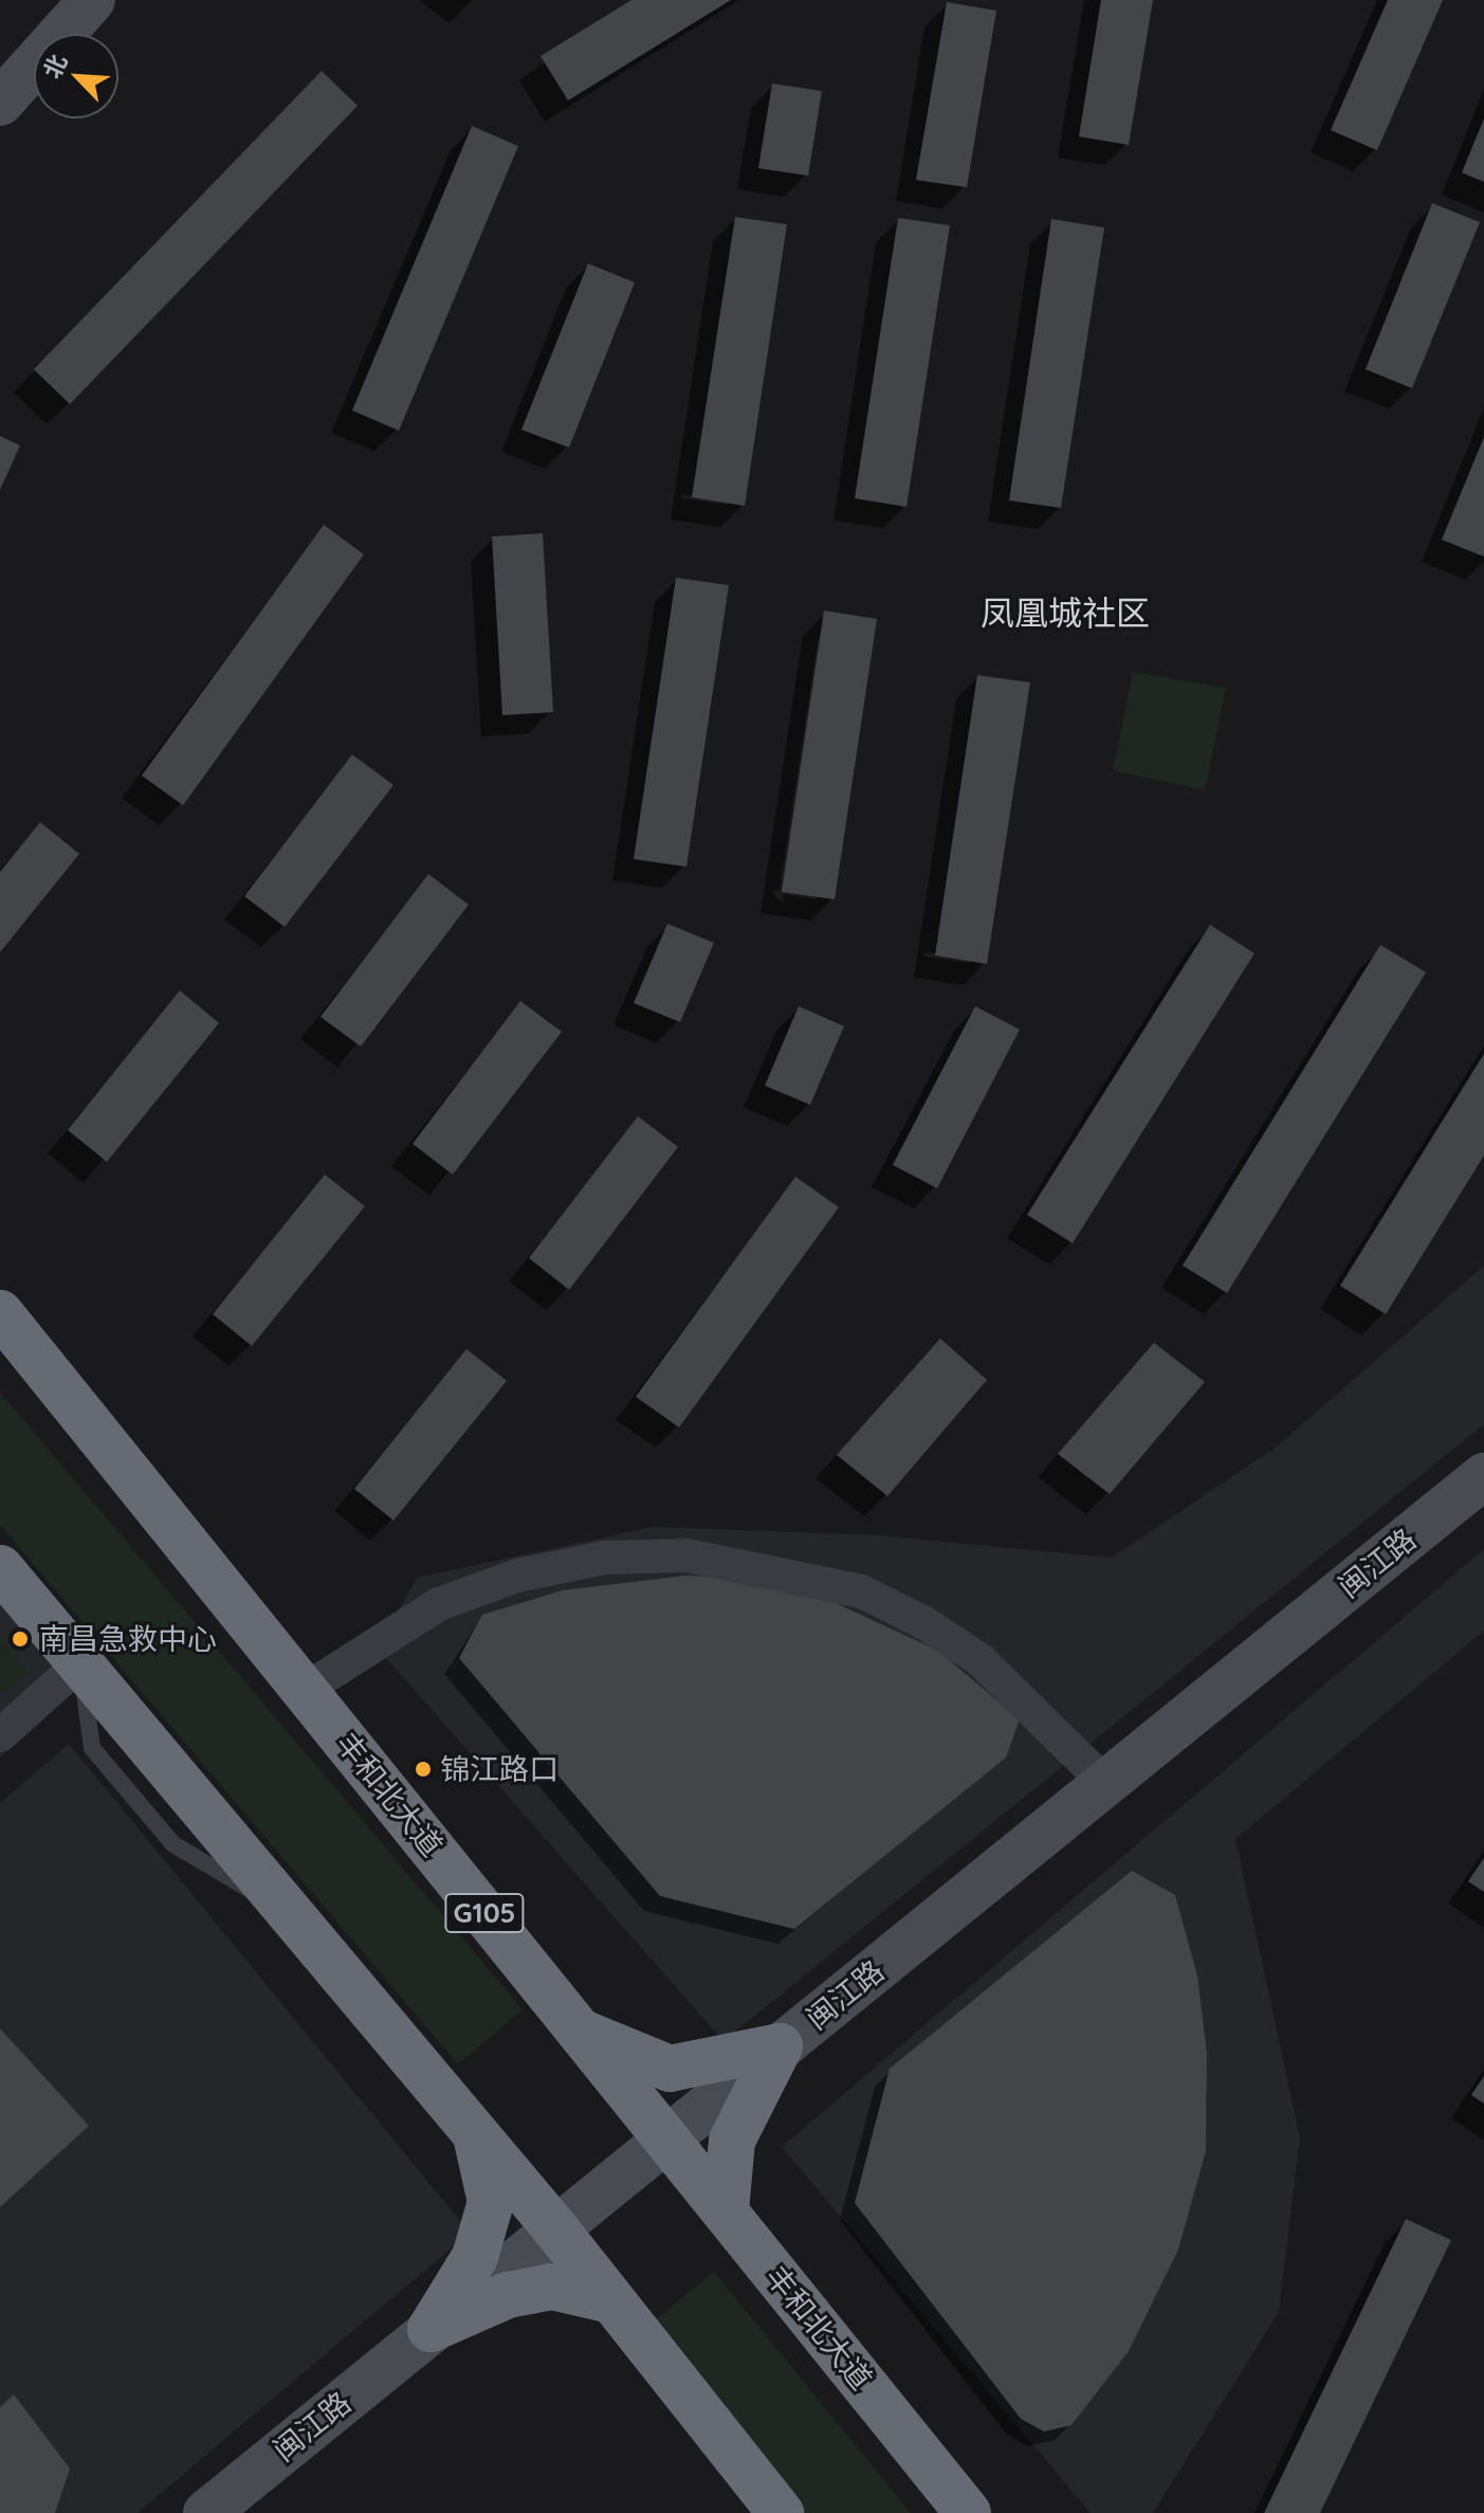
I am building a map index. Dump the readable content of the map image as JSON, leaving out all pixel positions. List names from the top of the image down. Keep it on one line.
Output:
{"streets":{"highway":["丰和北大道","G105"],"street":["闽江路"]},"crossings":[["闽江路","丰和北大道"]],"districts":["凤凰城社区"],"places":["南昌急救中心","锦江路口"],"north":"top left"}
